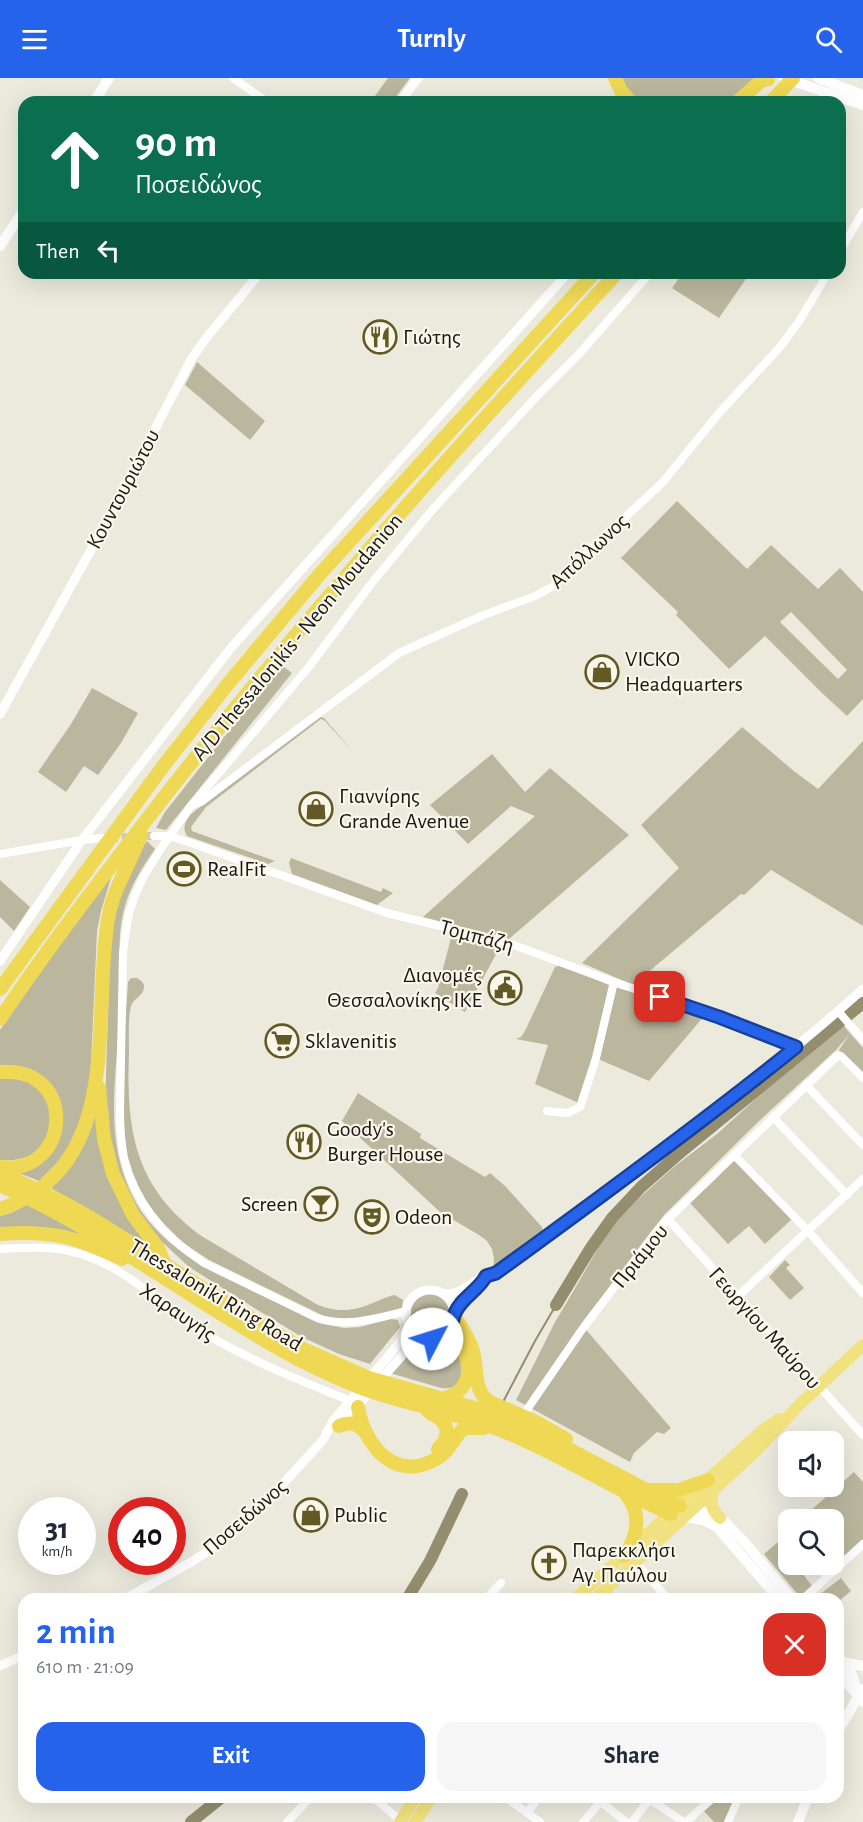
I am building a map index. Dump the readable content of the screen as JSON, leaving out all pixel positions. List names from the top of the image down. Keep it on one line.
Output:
{"streets":{"highway":["A/D Thessalonikis - Neon Moudanion","Thessaloniki Ring Road"],"street":["Κουντουριώτου","Απόλλωνος","Τομπάζη","Πριάμου","Χαραυγής","Γεωργίου Μαύρου","Ποσειδώνος"]},"crossings":[["Πριάμου","Γεωργίου Μαύρου"],["Thessaloniki Ring Road","Χαραυγής"],["Thessaloniki Ring Road","Ποσειδώνος"],["Χαραυγής","Ποσειδώνος"]],"places":{"restaurant":["Γιώτης","Goody's Burger House"],"shop":["VICKO Headquarters","Γιαννίρης Grande Avenue","Public"],"sports":["RealFit"],"public building":["Διανομές Θεσσαλονίκης ΙΚΕ"],"supermarket":["Sklavenitis"],"bar":["Screen"],"theatre":["Odeon"],"church":["Παρεκκλήσι Αγ. Παύλου"]},"page":{"header":"Turnly","turn":["90 m","Ποσειδώνος"],"then":"Then","speed":"31 km/h","limit":"40","heading":["2 min","610 m · 21:09"],"buttons":["Exit","Share"]}}
